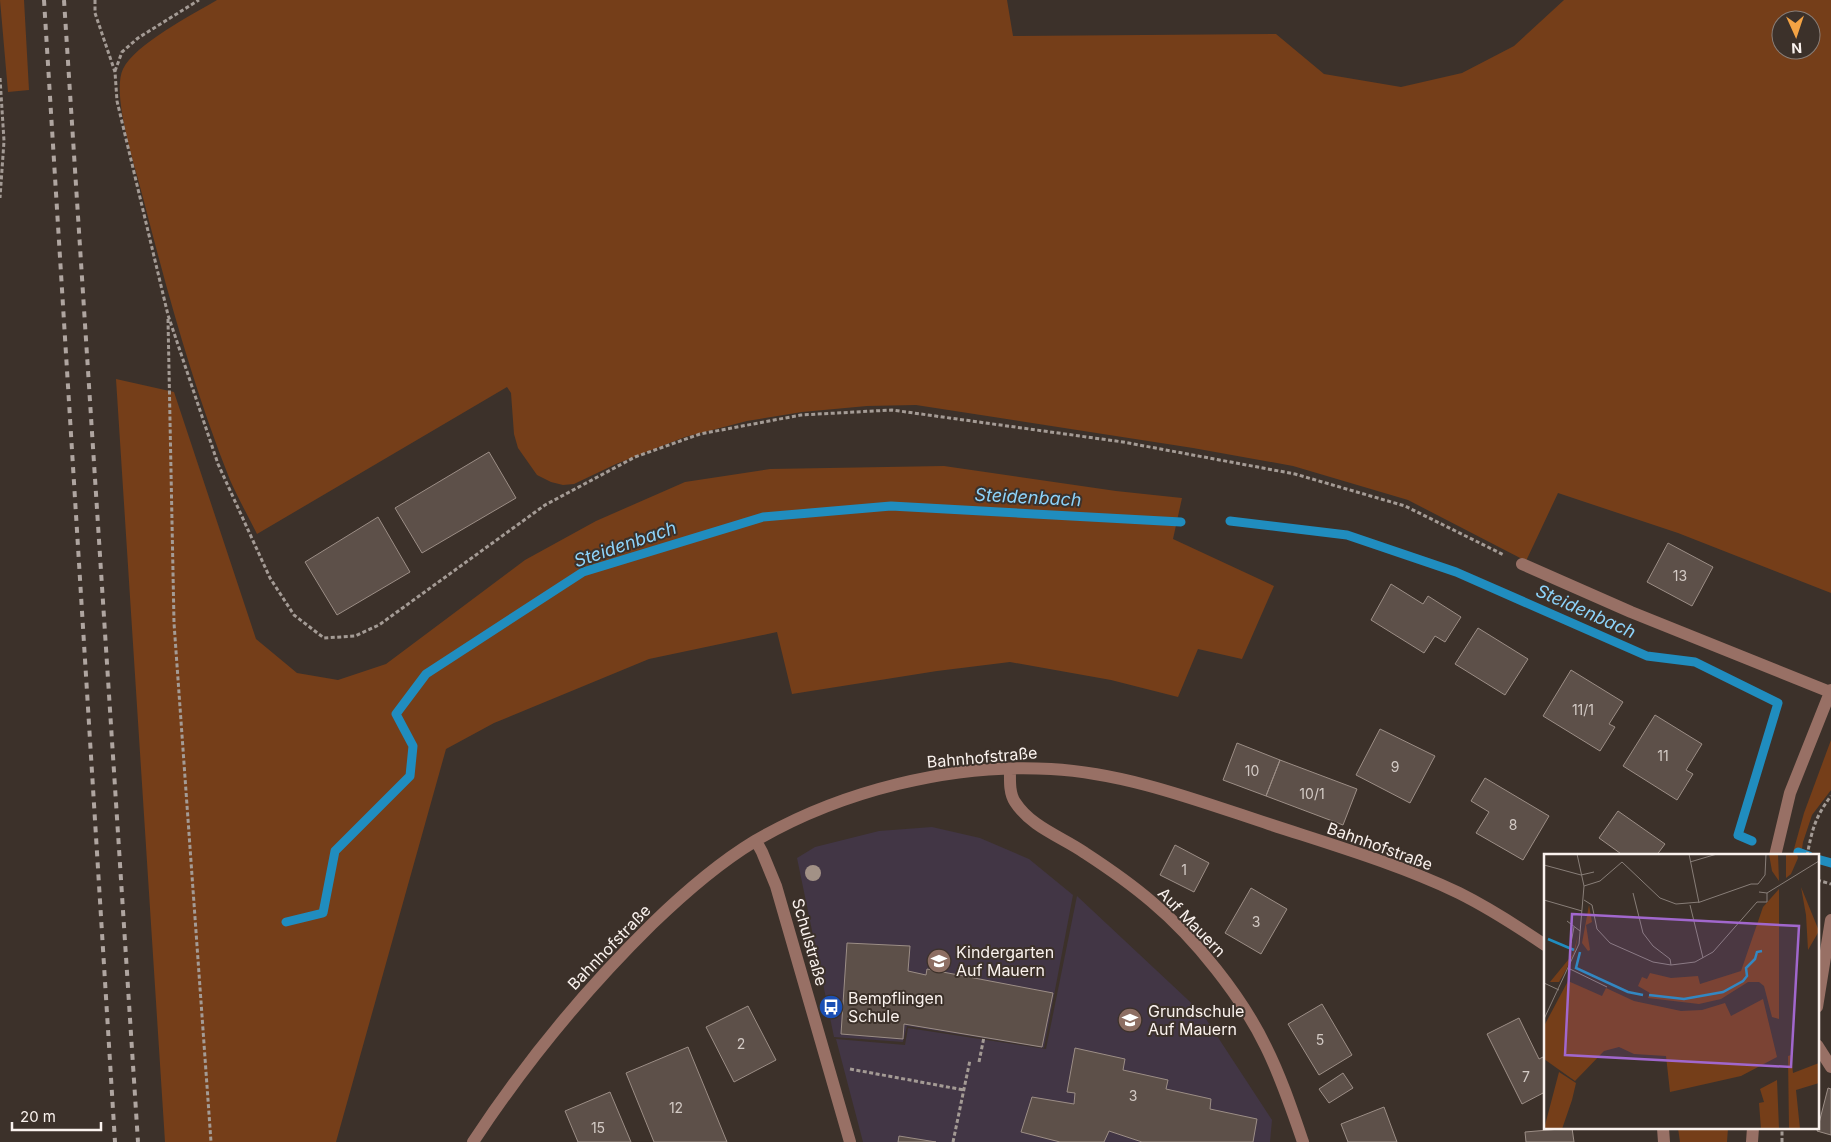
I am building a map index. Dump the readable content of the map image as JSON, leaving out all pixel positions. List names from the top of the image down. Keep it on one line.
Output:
{"streets":{"street":["Bahnhofstraße","Auf Mauern","Schulstraße"]},"crossings":[["Bahnhofstraße","Auf Mauern"],["Bahnhofstraße","Schulstraße"]],"water":["Steidenbach"],"places":{"school or university":["Kindergarten Auf Mauern","Grundschule Auf Mauern"],"bus stop":["Bempflingen Schule"]},"house_numbers":["13","11/1","11","9","10","10/1","8","1","3","5","2","7","3","12","15"],"scale_bar":"20 m","north":"bottom"}
